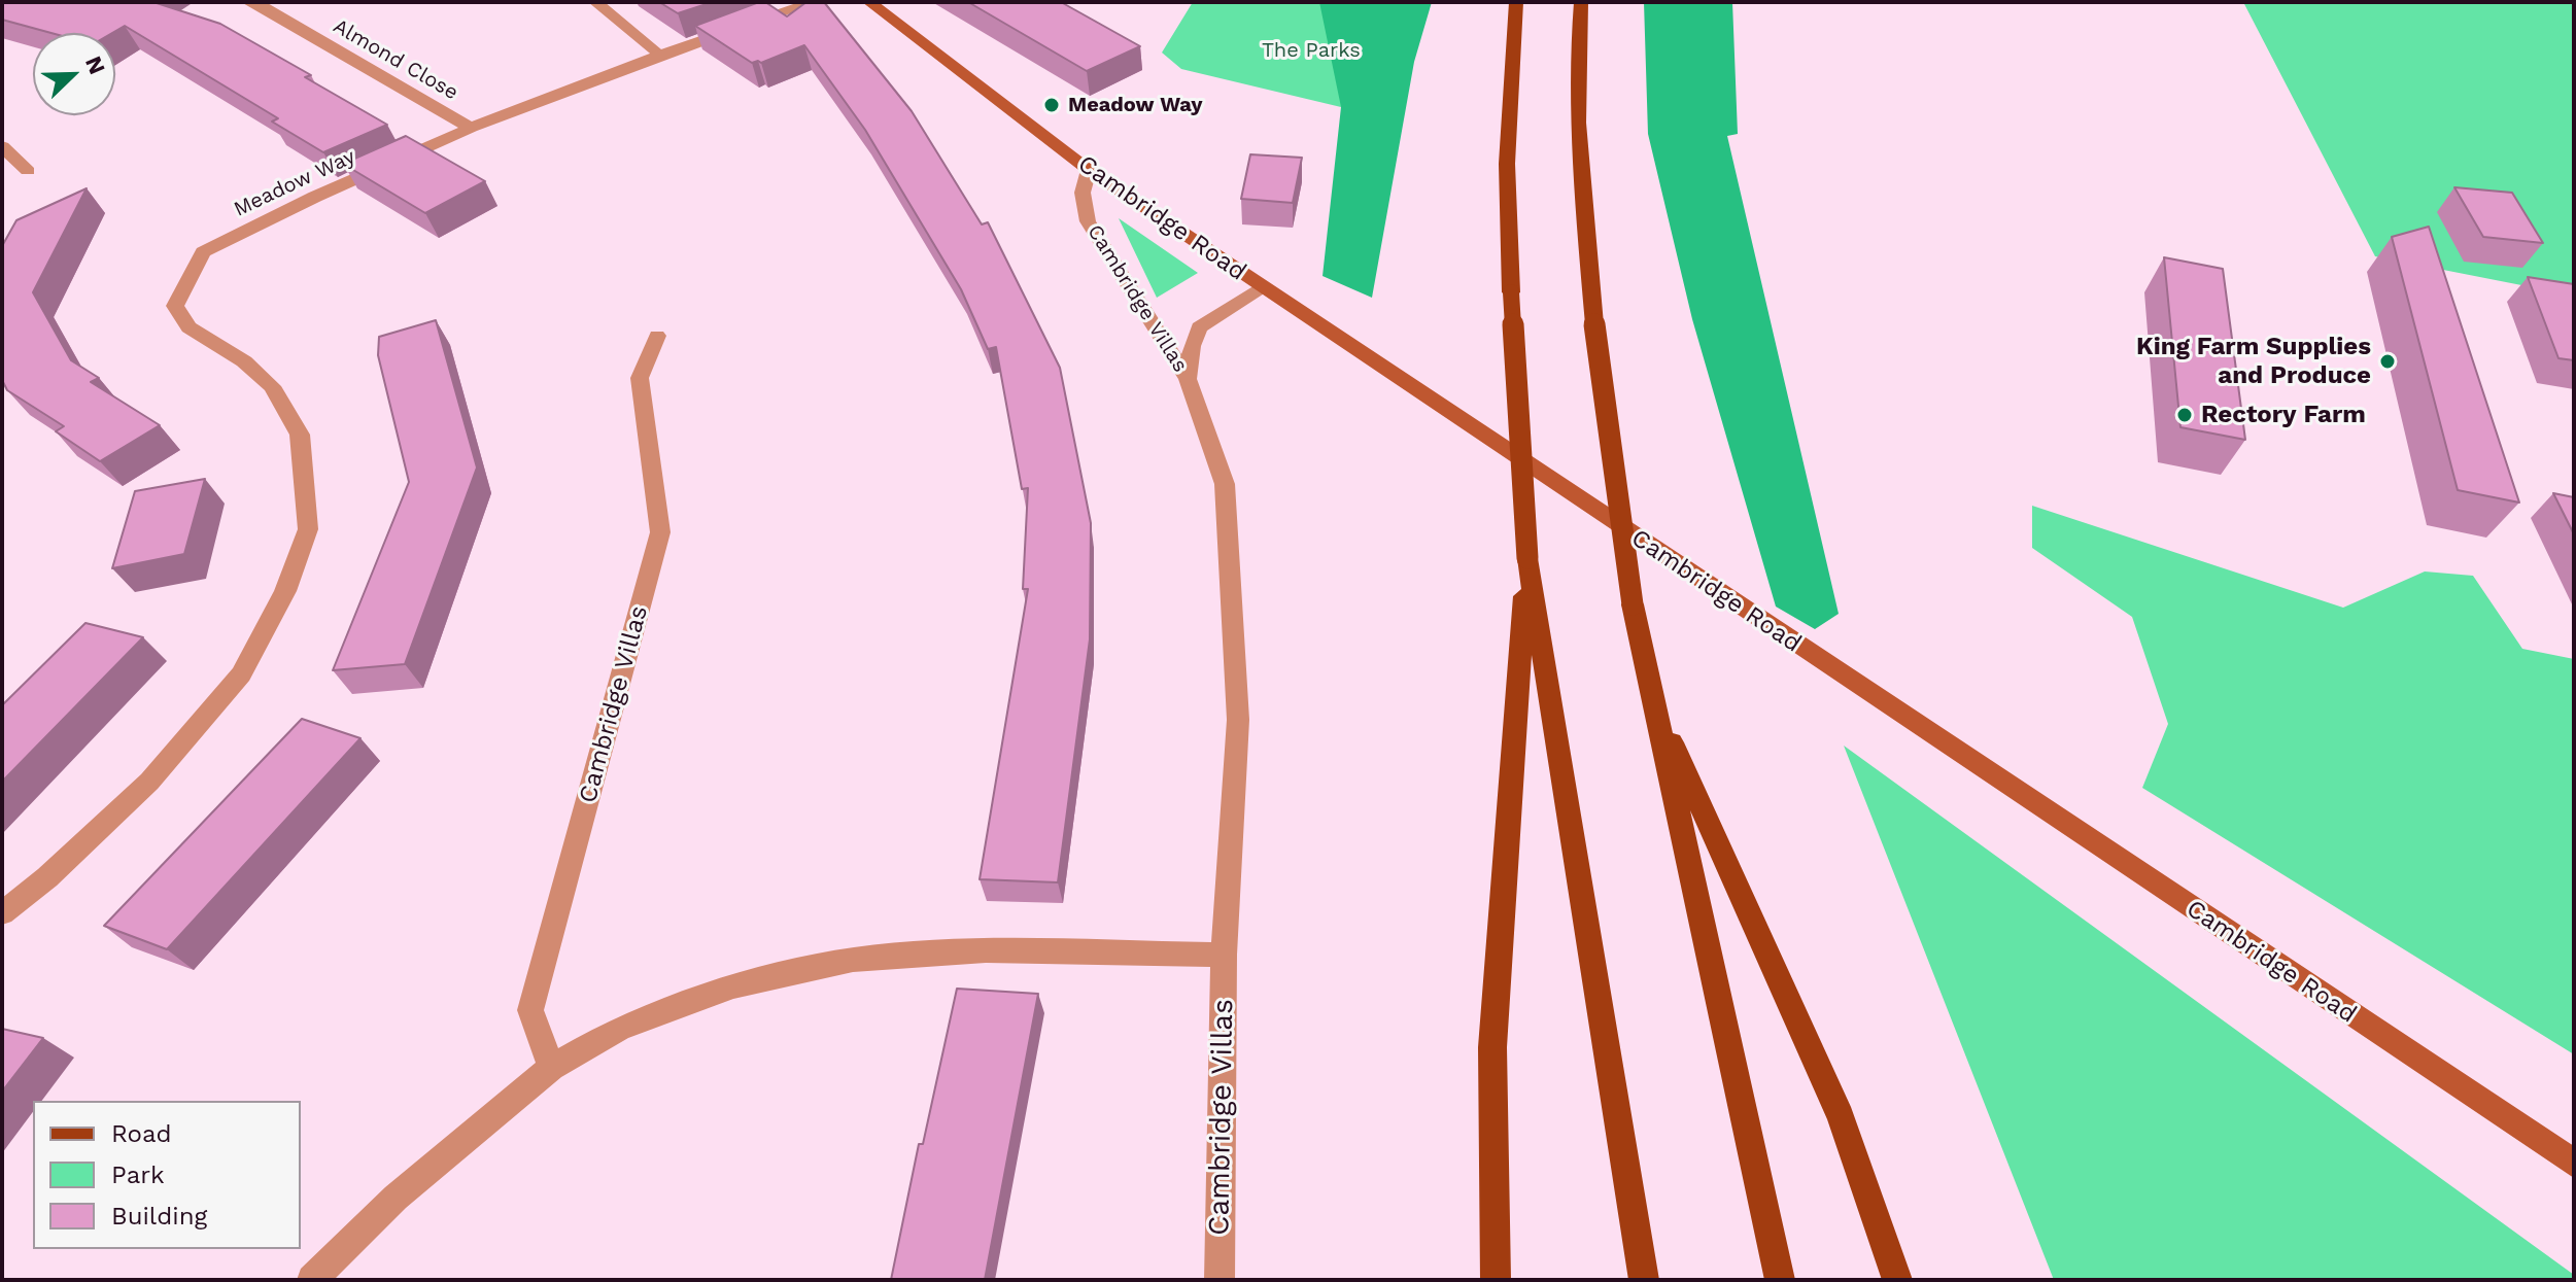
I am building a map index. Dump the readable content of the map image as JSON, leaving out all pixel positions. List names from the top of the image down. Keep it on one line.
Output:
{"streets":{"main road":["Cambridge Road"],"street":["Almond Close","Meadow Way","Cambridge Villas"]},"crossings":[["Almond Close","Meadow Way"],["Cambridge Road","Cambridge Villas"]],"parks":["The Parks"],"places":["Meadow Way","King Farm Supplies and Produce","Rectory Farm"],"legend":["Road","Park","Building"],"north":"top right"}
